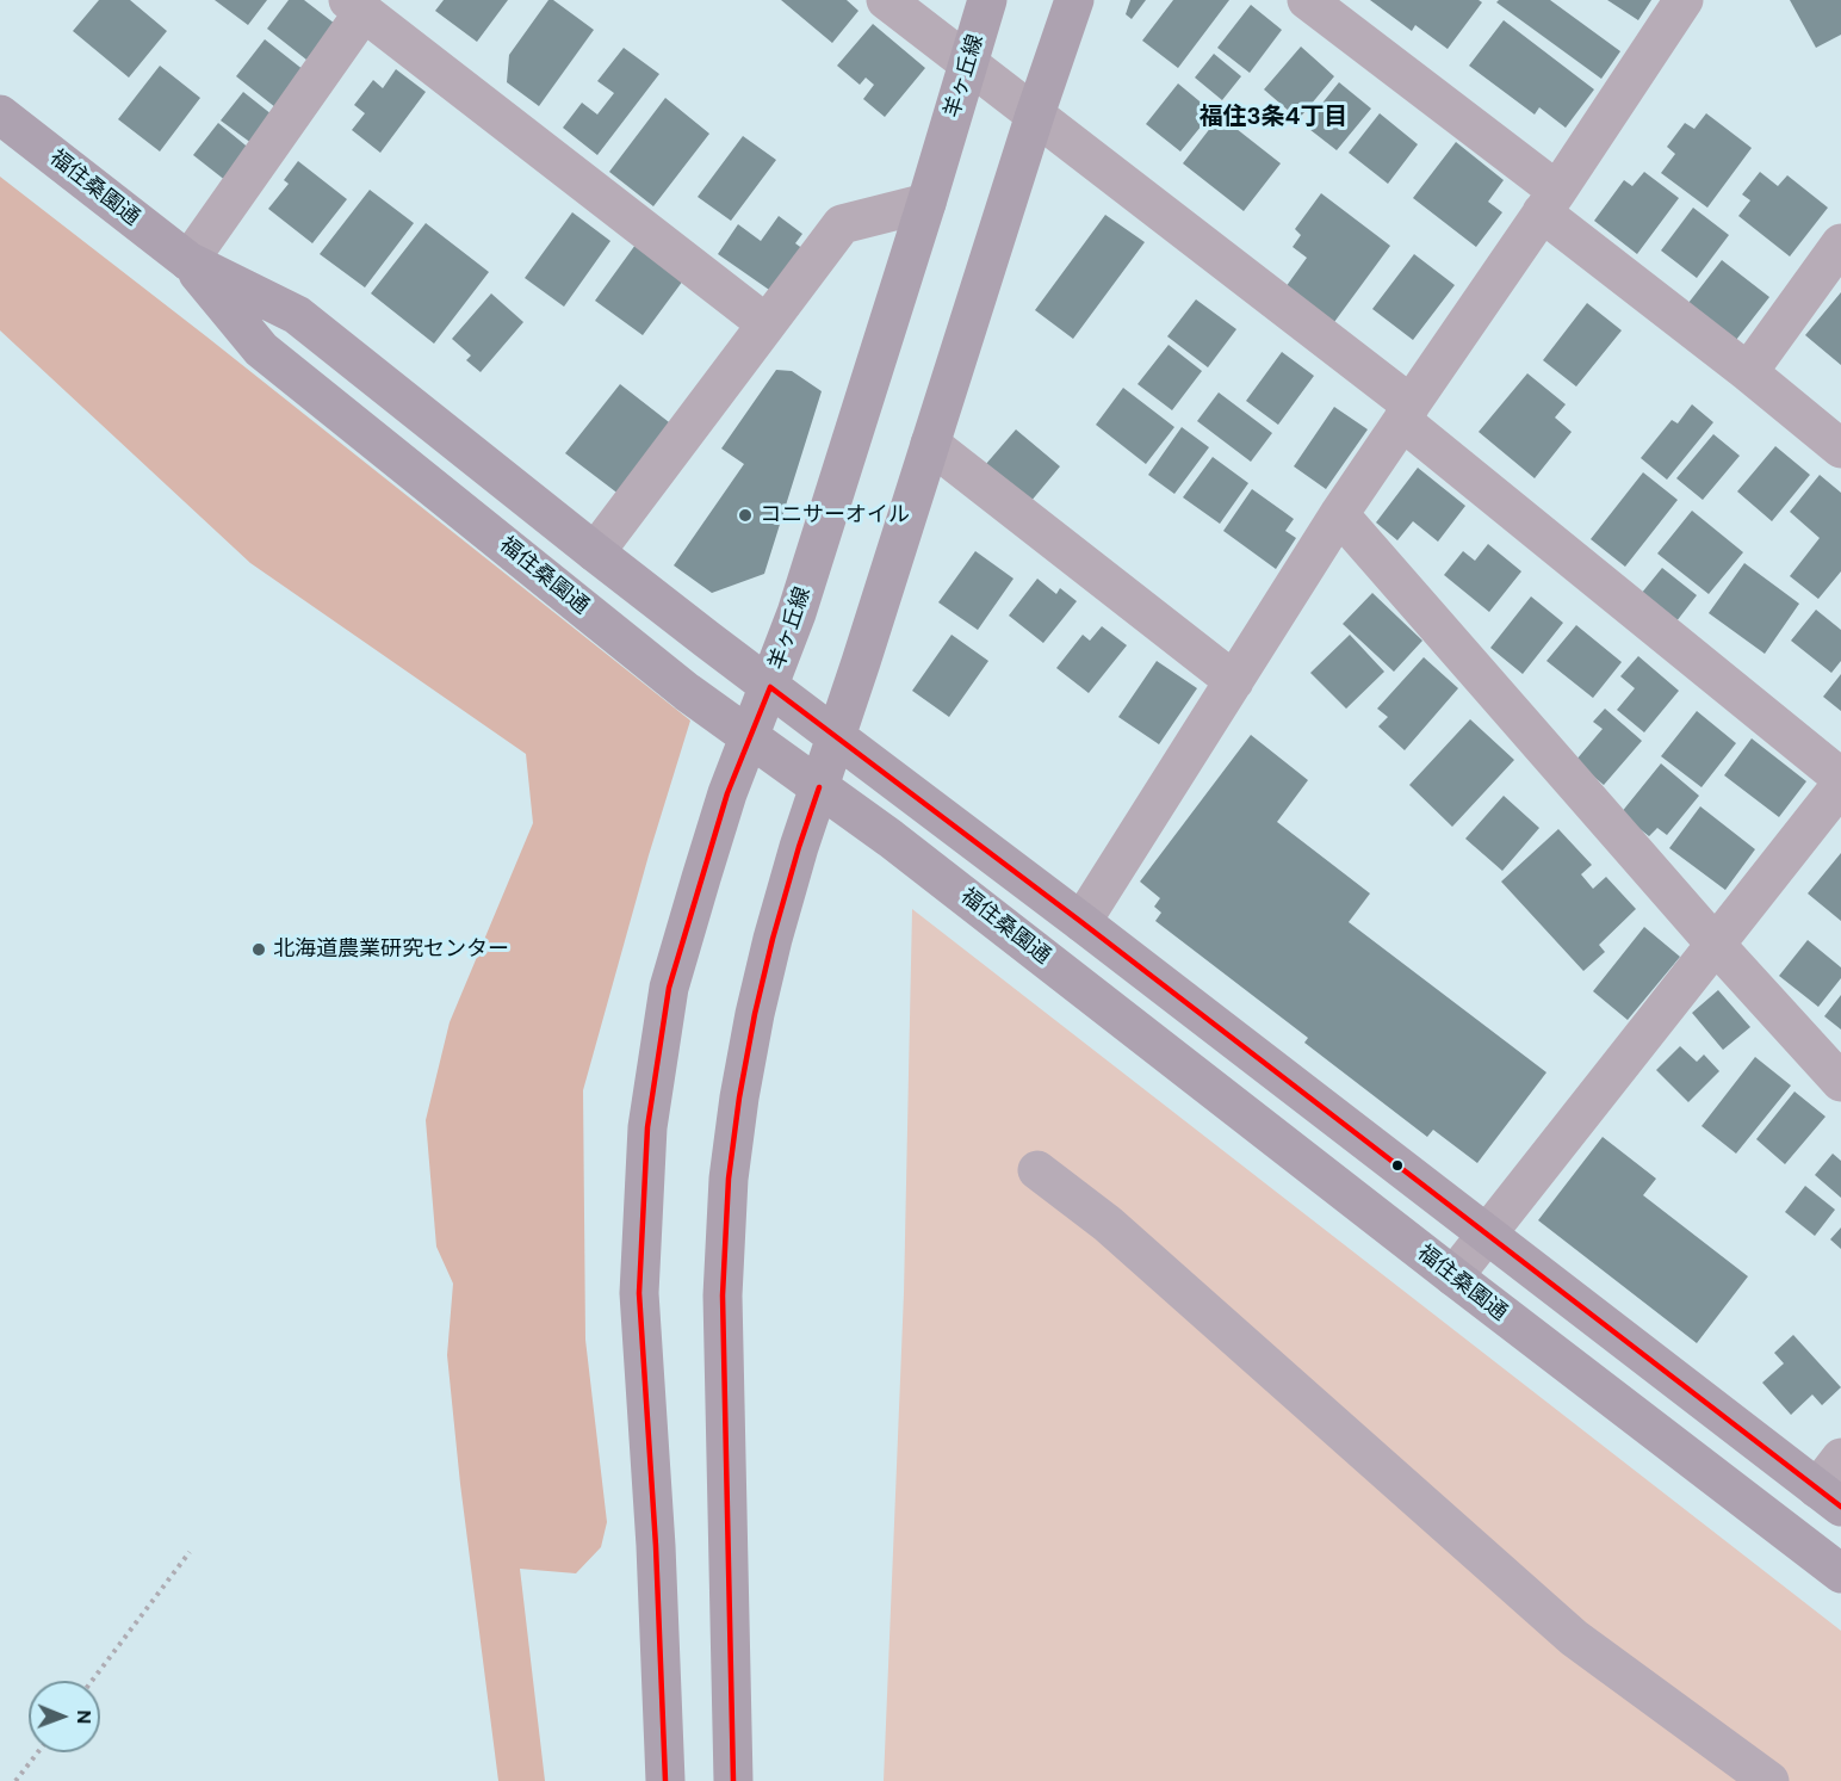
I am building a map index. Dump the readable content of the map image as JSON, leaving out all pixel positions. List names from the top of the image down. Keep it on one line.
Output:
{"streets":{"main road":["羊ヶ丘線","福住桑園通"]},"crossings":[["羊ヶ丘線","福住桑園通"]],"districts":["福住3条4丁目"],"places":["コニサーオイル","北海道農業研究センター"],"north":"right"}
